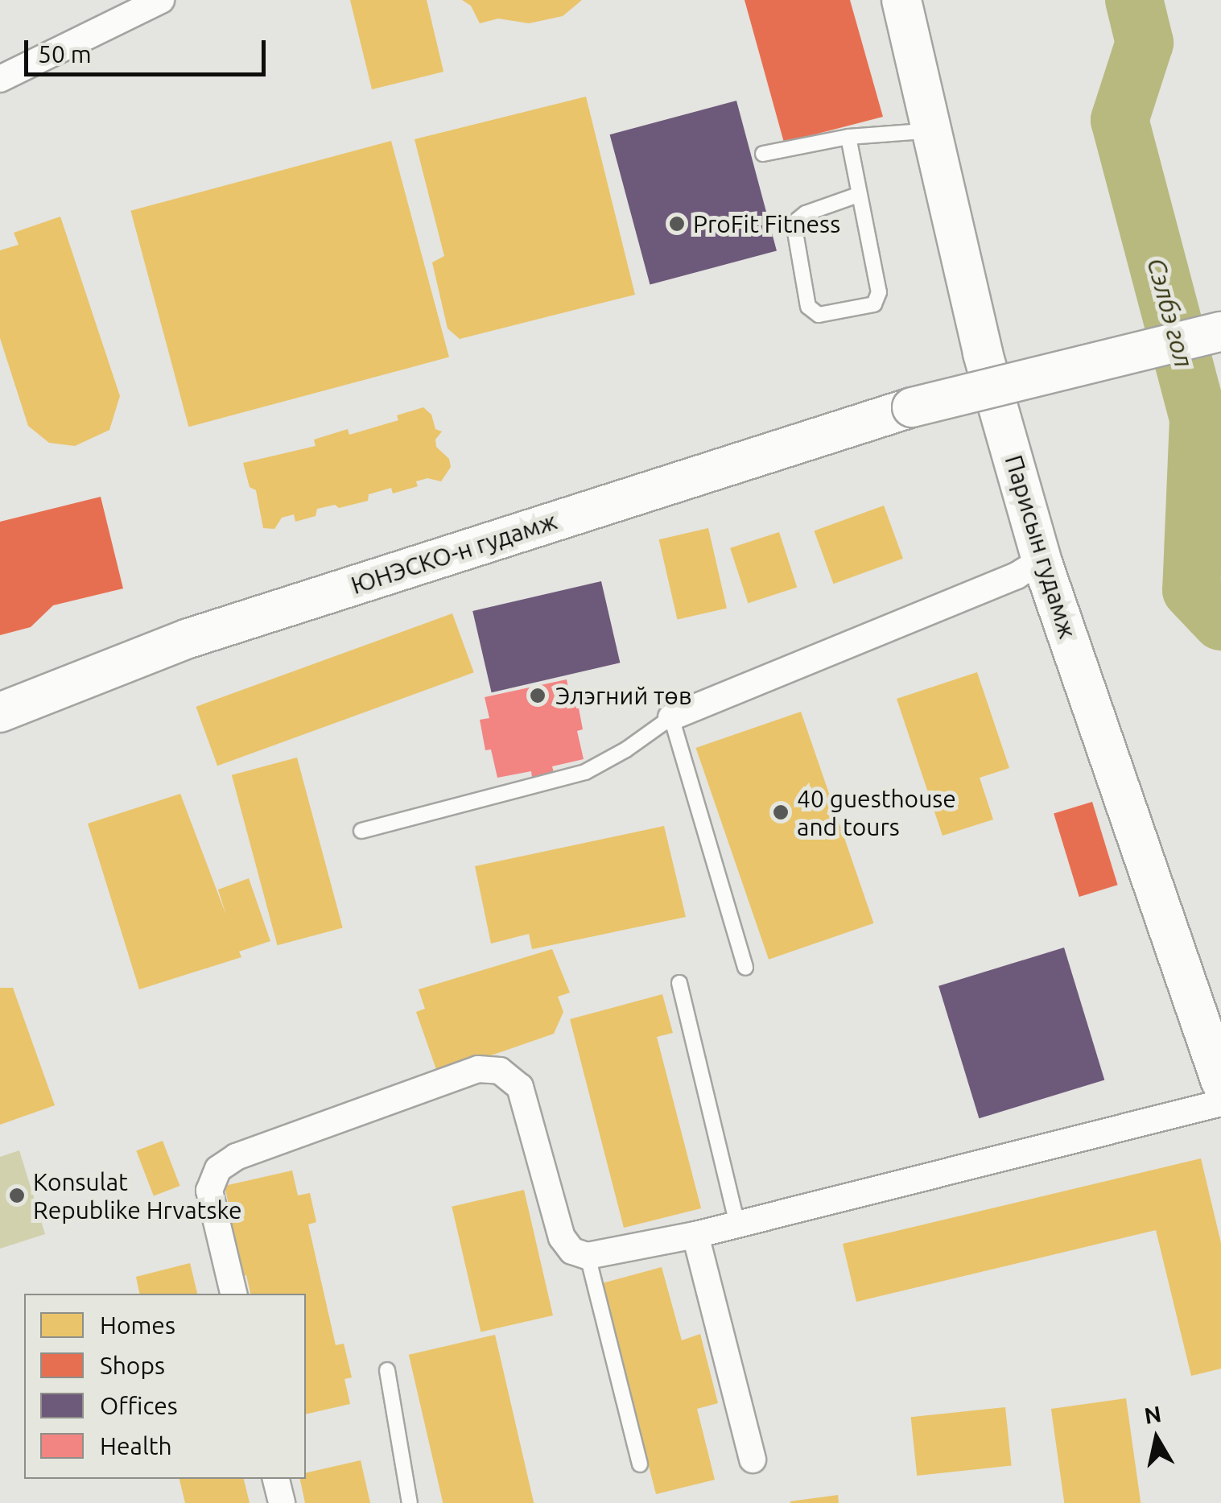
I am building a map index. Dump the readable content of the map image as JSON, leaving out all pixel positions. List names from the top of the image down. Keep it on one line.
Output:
{"streets":{"main road":["Парисын гудамж","ЮНЭСКО-н гудамж"]},"water":["Сэлбэ гол"],"places":["ProFit Fitness","Элэгний төв","40 guesthouse and tours","Konsulat Republike Hrvatske"],"legend":["Homes","Shops","Offices","Health"],"scale_bar":"50 m","north":"top"}
